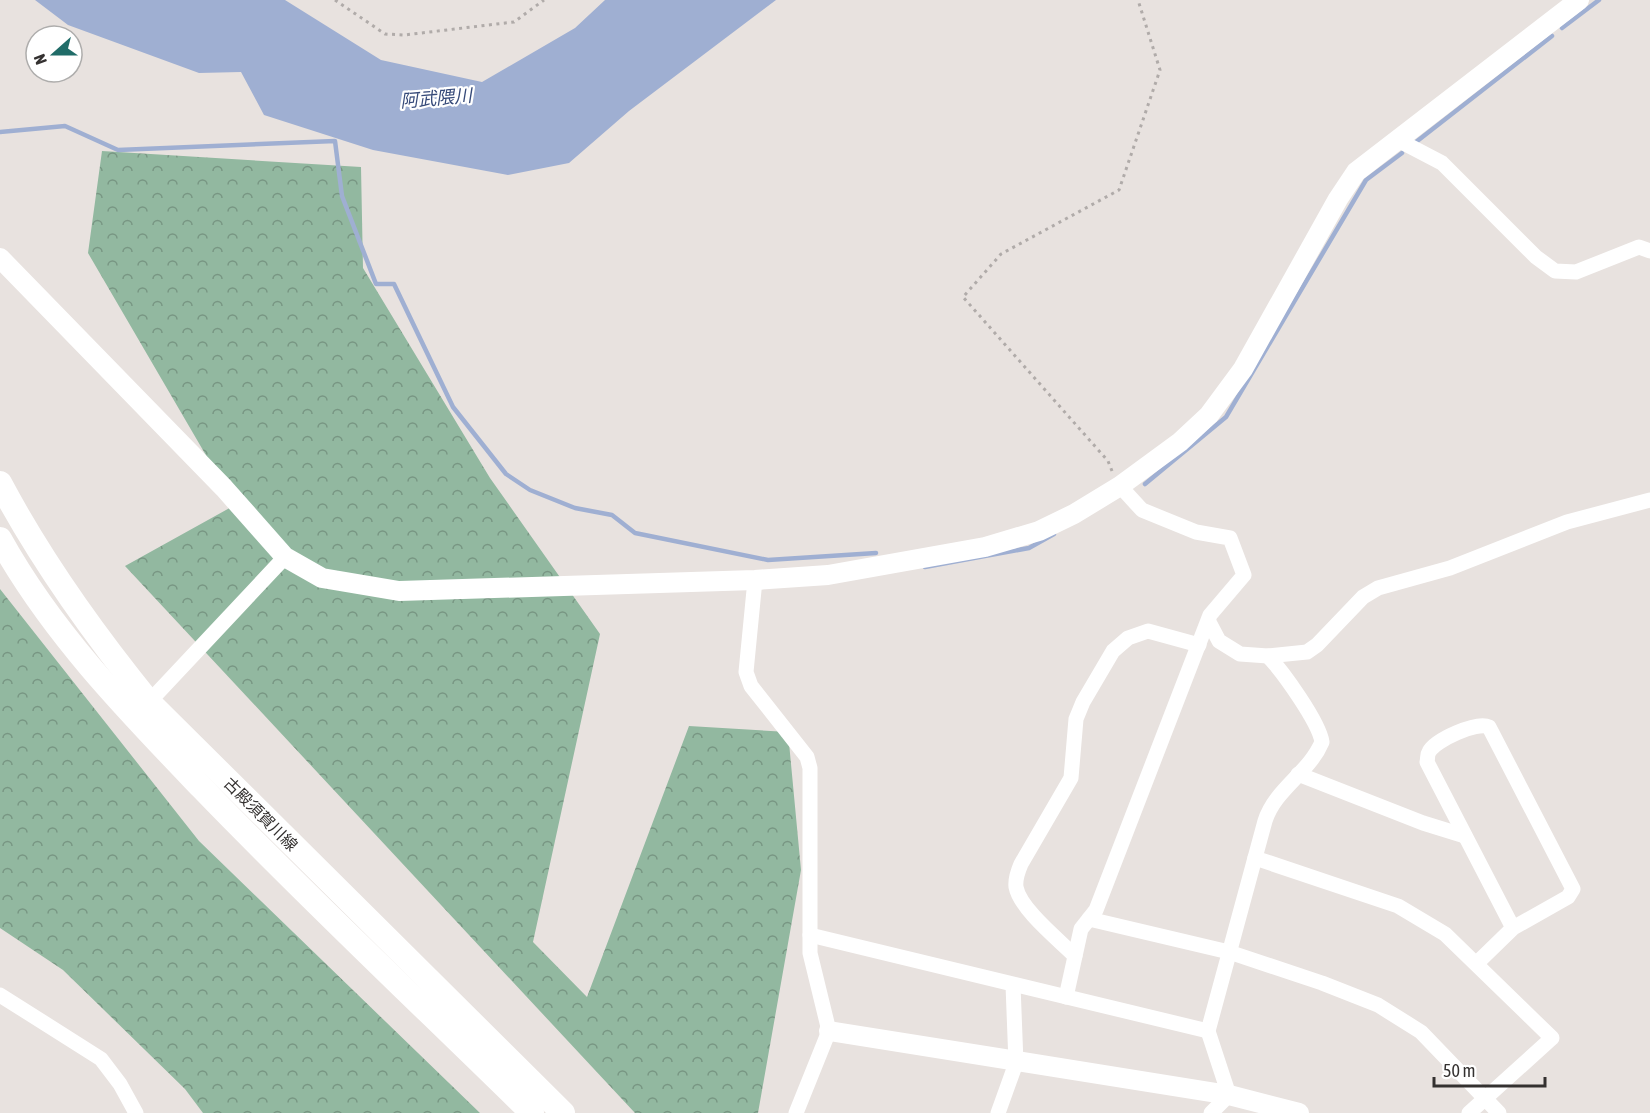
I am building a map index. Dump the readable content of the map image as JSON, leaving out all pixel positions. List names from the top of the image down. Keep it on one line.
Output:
{"streets":{"main road":["古殿須賀川線"]},"water":["阿武隈川"],"scale_bar":"50 m","north":"left"}
